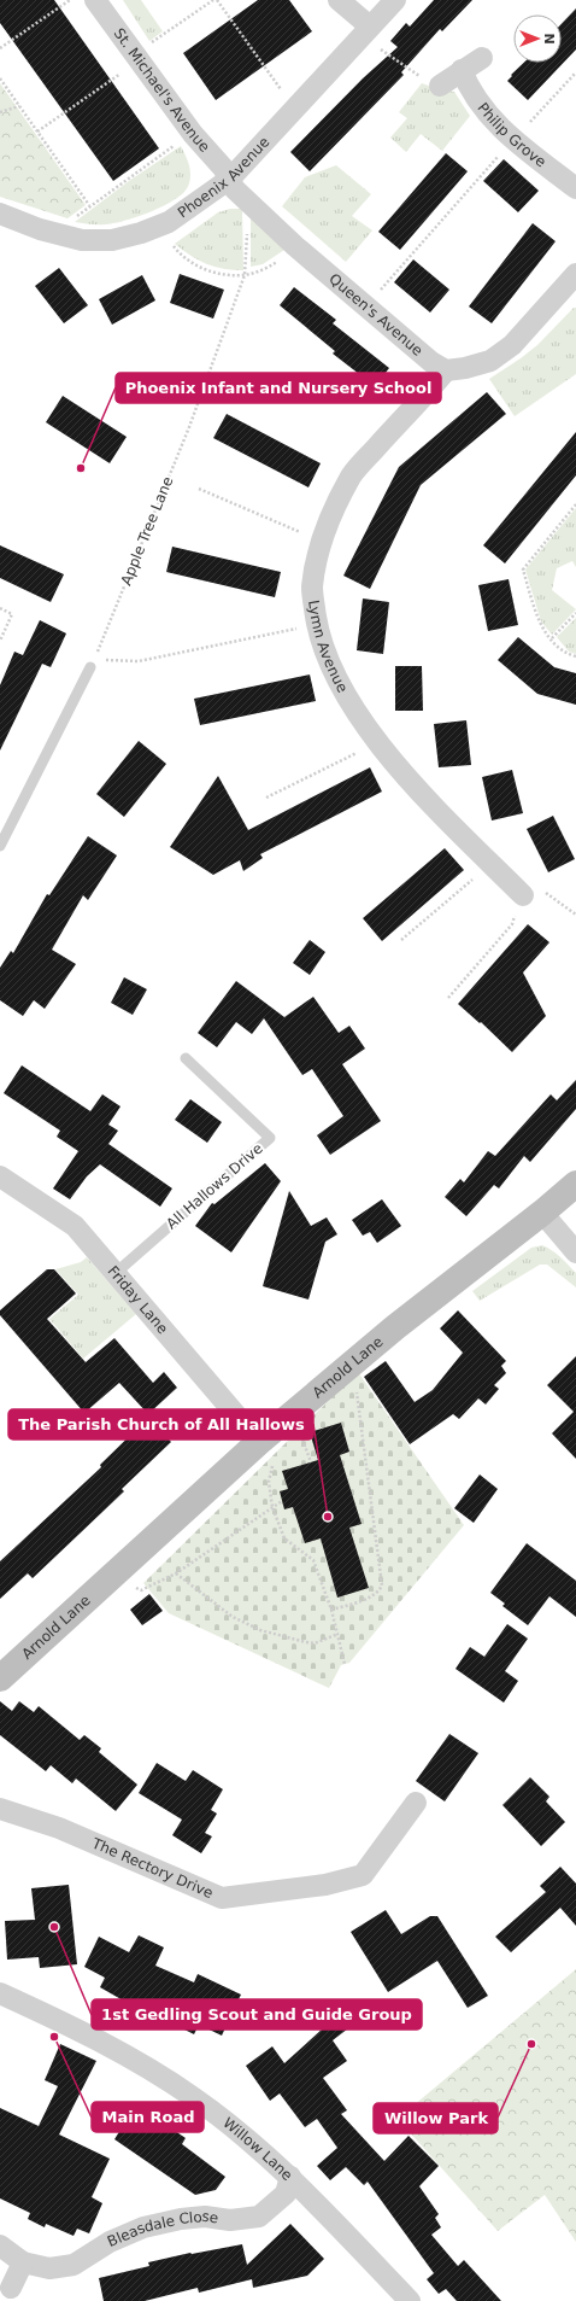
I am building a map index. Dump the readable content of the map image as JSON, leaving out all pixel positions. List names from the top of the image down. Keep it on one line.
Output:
{"streets":{"street":["St. Michael's Avenue","Philip Grove","Phoenix Avenue","Queen's Avenue","Lymn Avenue","Friday Lane","Arnold Lane","The Rectory Drive","Willow Lane","Bleasdale Close"],"lane":["All Hallows Drive"],"path":["Apple Tree Lane"]},"crossings":[["St. Michael's Avenue","Phoenix Avenue"],["St. Michael's Avenue","Queen's Avenue"],["Phoenix Avenue","Queen's Avenue"],["Queen's Avenue","Apple Tree Lane"],["Queen's Avenue","Lymn Avenue"],["All Hallows Drive","Friday Lane"],["Friday Lane","Arnold Lane"],["Willow Lane","Bleasdale Close"]],"places":["Phoenix Infant and Nursery School","The Parish Church of All Hallows","1st Gedling Scout and Guide Group","Main Road","Willow Park"],"north":"right"}
